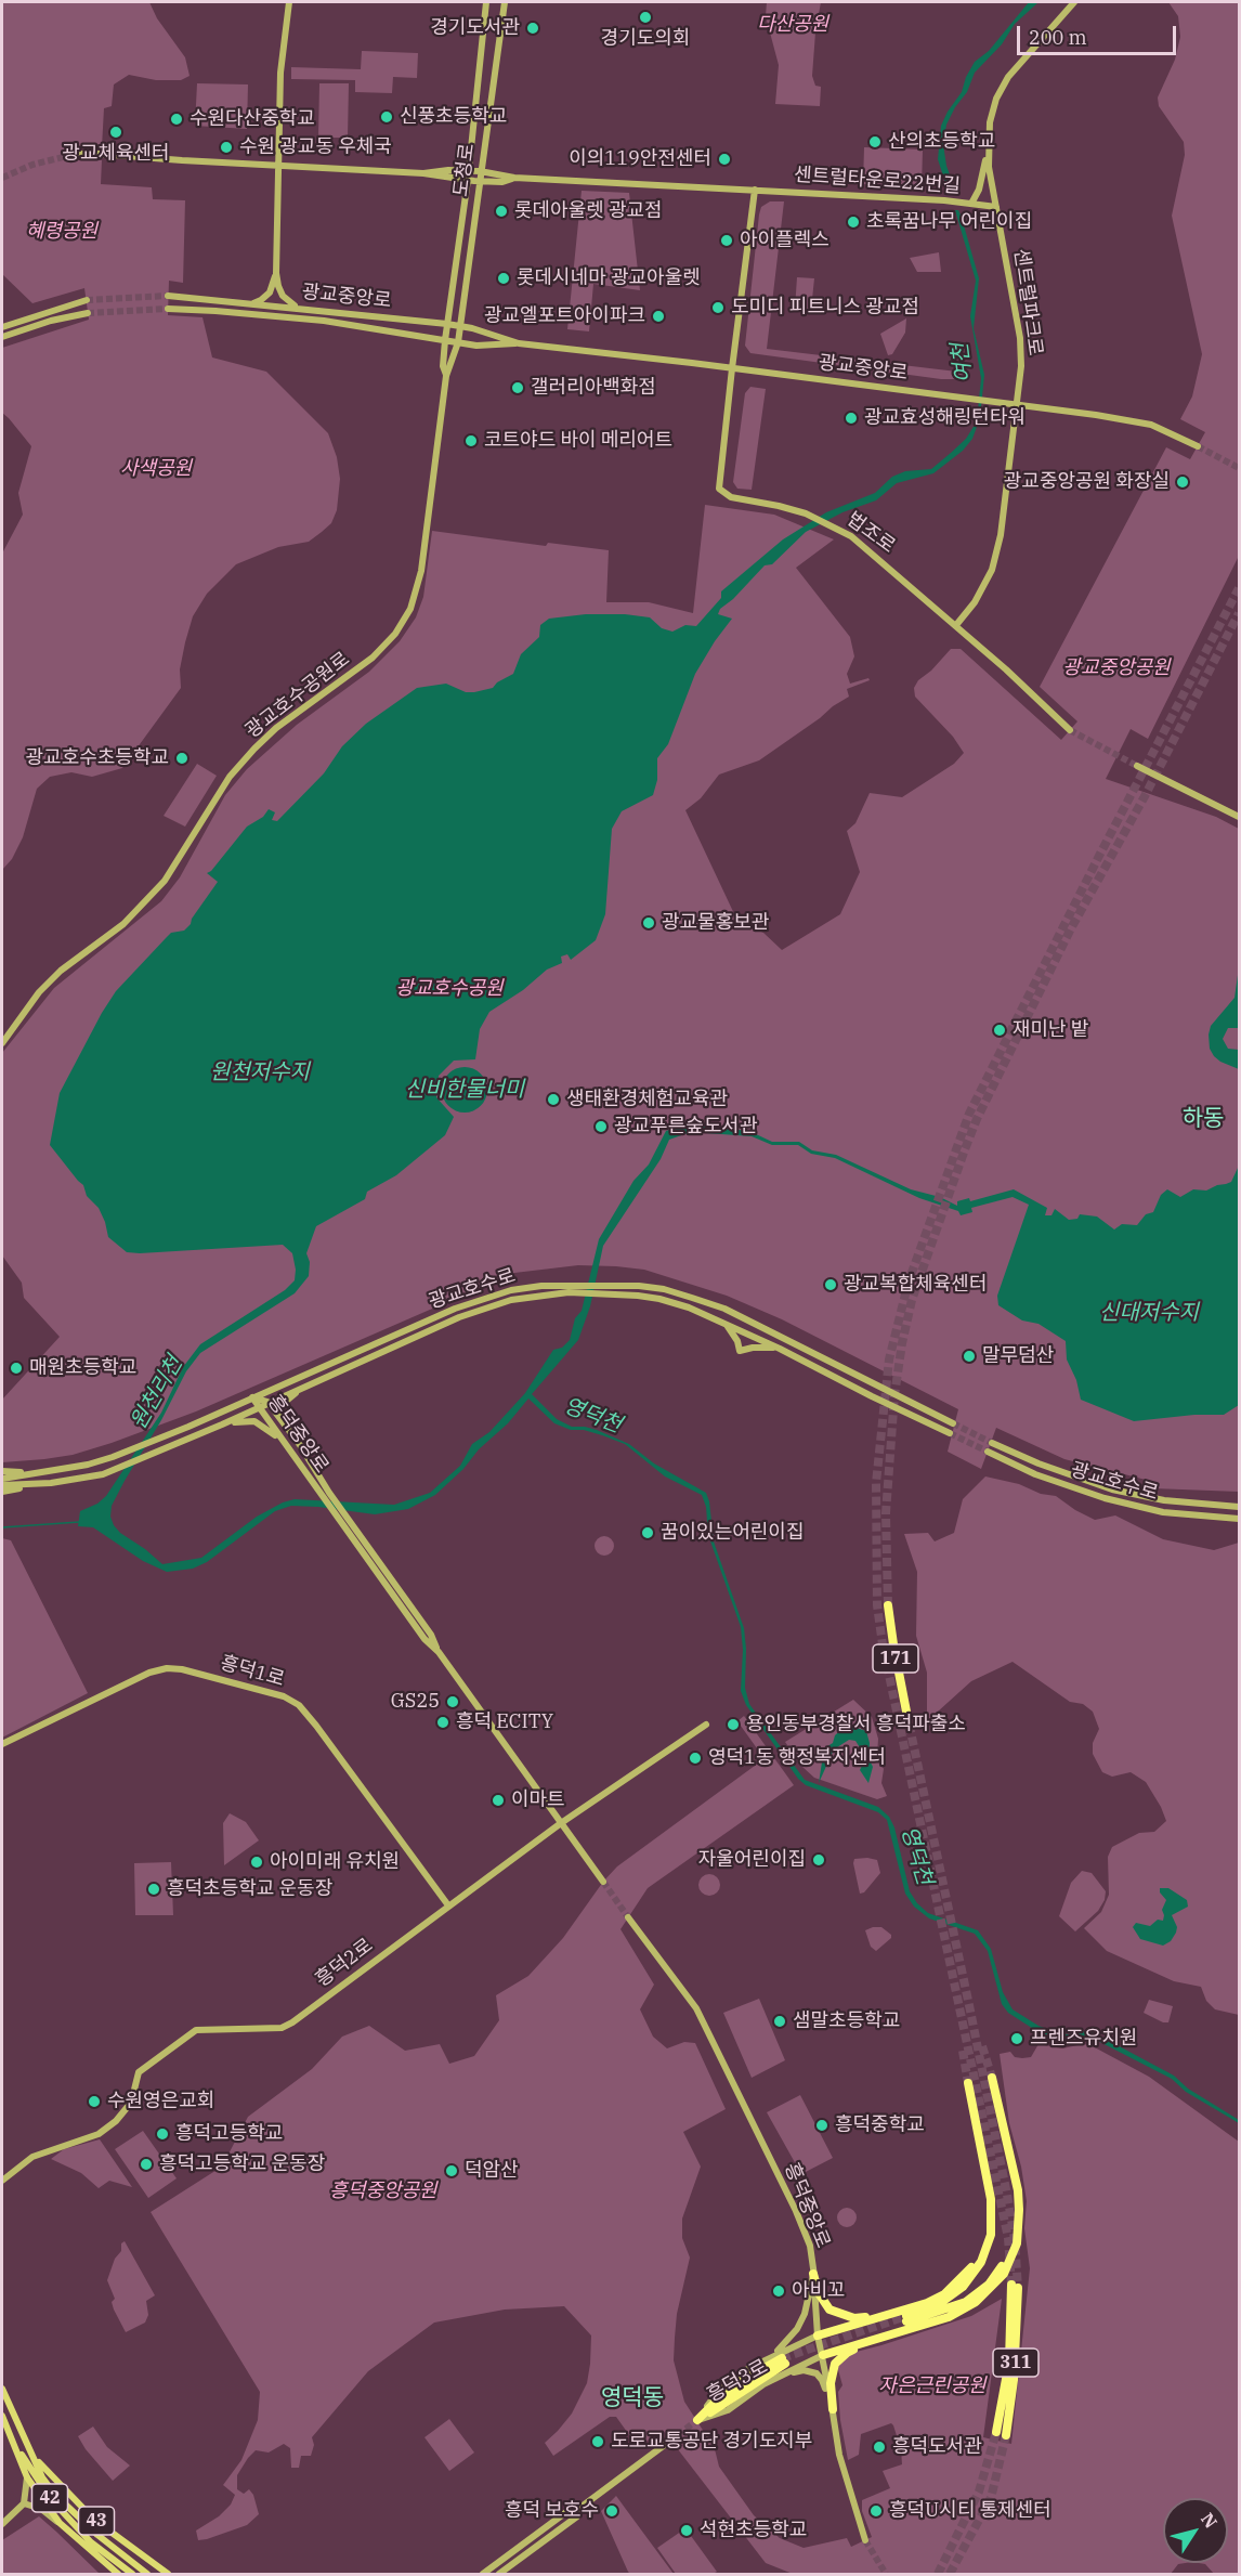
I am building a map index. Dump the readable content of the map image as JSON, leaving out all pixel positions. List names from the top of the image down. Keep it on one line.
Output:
{"streets":{"highway":["171","311"],"main road":["42","43"],"street":["도청로","센트럴타운로22번길","광교중앙로","센트럴파크로","법조로","광교호수공원로","광교호수로","흥덕중앙로","흥덕1로","흥덕2로","흥덕3로"]},"crossings":[["도청로","광교중앙로"],["도청로","광교호수공원로"],["센트럴타운로22번길","센트럴파크로"],["광교중앙로","센트럴파크로"],["광교중앙로","법조로"],["광교중앙로","광교호수공원로"],["센트럴파크로","법조로"],["광교호수로","흥덕중앙로"],["흥덕중앙로","흥덕2로"],["흥덕중앙로","흥덕3로"],["흥덕1로","흥덕2로"],["42","43"]],"districts":["하동","영덕동"],"water":["여천","원천저수지","신비한물너미","신대저수지","원천리천","영덕천"],"parks":["다산공원","혜령공원","사색공원","광교중앙공원","광교호수공원","흥덕중앙공원","자은근린공원"],"places":["경기도의회","경기도서관","신풍초등학교","수원다산중학교","광교체육센터","산의초등학교","수원 광교동 우체국","이의119안전센터","롯데아울렛 광교점","초록꿈나무 어린이집","아이플렉스","롯데시네마 광교아울렛","도미디 피트니스 광교점","광교엘포트아이파크","갤러리아백화점","광교효성해링턴타워","코트야드 바이 메리어트","광교중앙공원 화장실","광교호수초등학교","광교물홍보관","재미난 밭","생태환경체험교육관","광교푸른숲도서관","광교복합체육센터","말무덤산","매원초등학교","꿈이있는어린이집","GS25","흥덕 ECITY","용인동부경찰서 흥덕파출소","영덕1동 행정복지센터","이마트","자울어린이집","아이미래 유치원","흥덕초등학교 운동장","샘말초등학교","프렌즈유치원","수원영은교회","흥덕중학교","흥덕고등학교","흥덕고등학교 운동장","덕암산","아비꼬","도로교통공단 경기도지부","흥덕도서관","흥덕 보호수","흥덕U시티 통제센터","석현초등학교"],"scale_bar":"200 m","north":"top right"}
